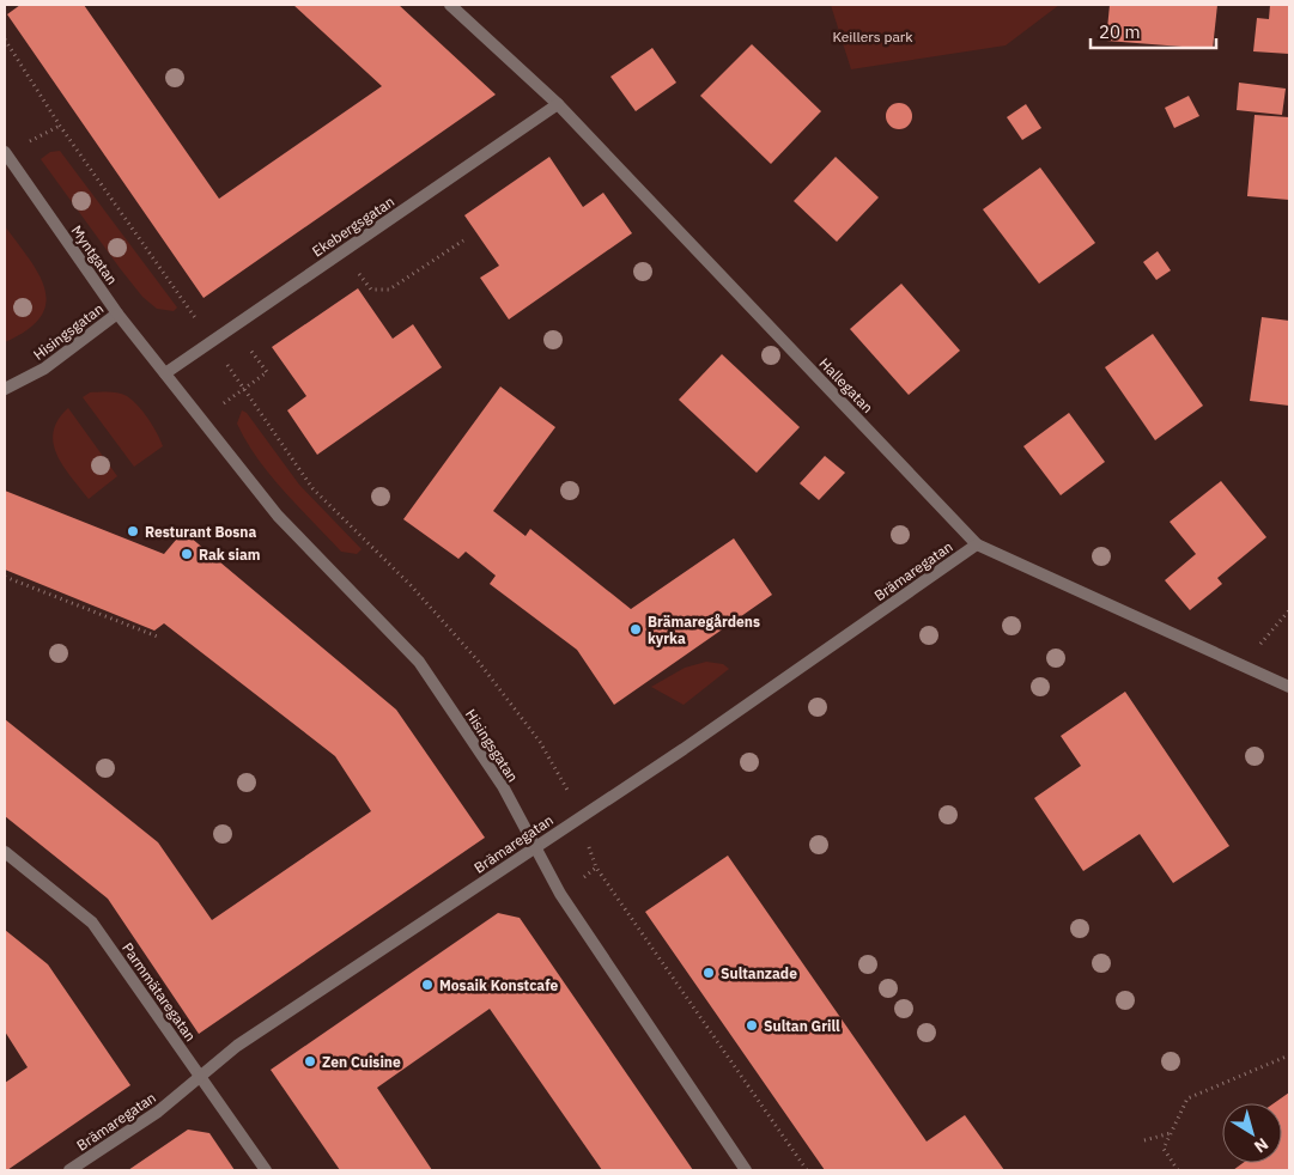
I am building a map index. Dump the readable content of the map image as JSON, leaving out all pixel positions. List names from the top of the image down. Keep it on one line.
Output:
{"streets":{"street":["Ekebergsgatan","Myntgatan","Hisingsgatan","Hallegatan","Brämaregatan","Parmmätaregatan"]},"crossings":[["Ekebergsgatan","Myntgatan"],["Ekebergsgatan","Hisingsgatan"],["Ekebergsgatan","Hallegatan"],["Myntgatan","Hisingsgatan"],["Hisingsgatan","Brämaregatan"],["Hallegatan","Brämaregatan"],["Brämaregatan","Parmmätaregatan"]],"parks":["Keillers park"],"places":["Resturant Bosna","Rak siam","Brämaregårdens kyrka","Sultanzade","Mosaik Konstcafe","Sultan Grill","Zen Cuisine"],"scale_bar":"20 m","north":"bottom right"}
